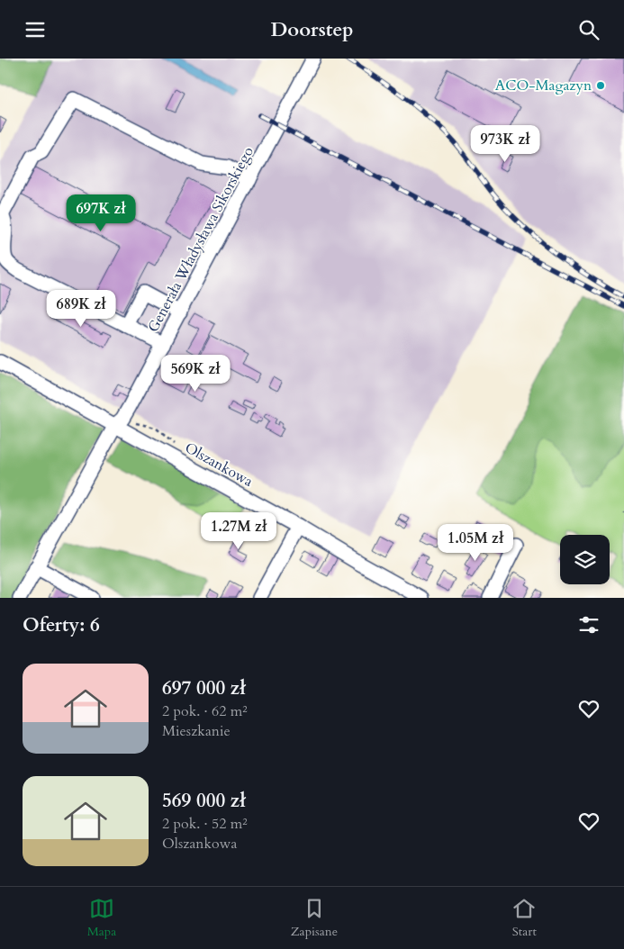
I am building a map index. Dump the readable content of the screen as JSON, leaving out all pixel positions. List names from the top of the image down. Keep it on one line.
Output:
{"streets":{"street":["Generała Władysława Sikorskiego","Olszankowa"]},"crossings":[["Generała Władysława Sikorskiego","Olszankowa"]],"places":["ACO-Magazyn"],"page":{"header":"Doorstep","price":["973K zł","697K zł","689K zł","569K zł","1.27M zł","1.05M zł"],"heading":"Oferty: 6","list":[{"name":"697 000 zł","note":"2 pok. · 62 m² · Mieszkanie"},{"name":"569 000 zł","note":"2 pok. · 52 m² · Olszankowa"}],"tabs":["Mapa","Zapisane","Start"]}}
